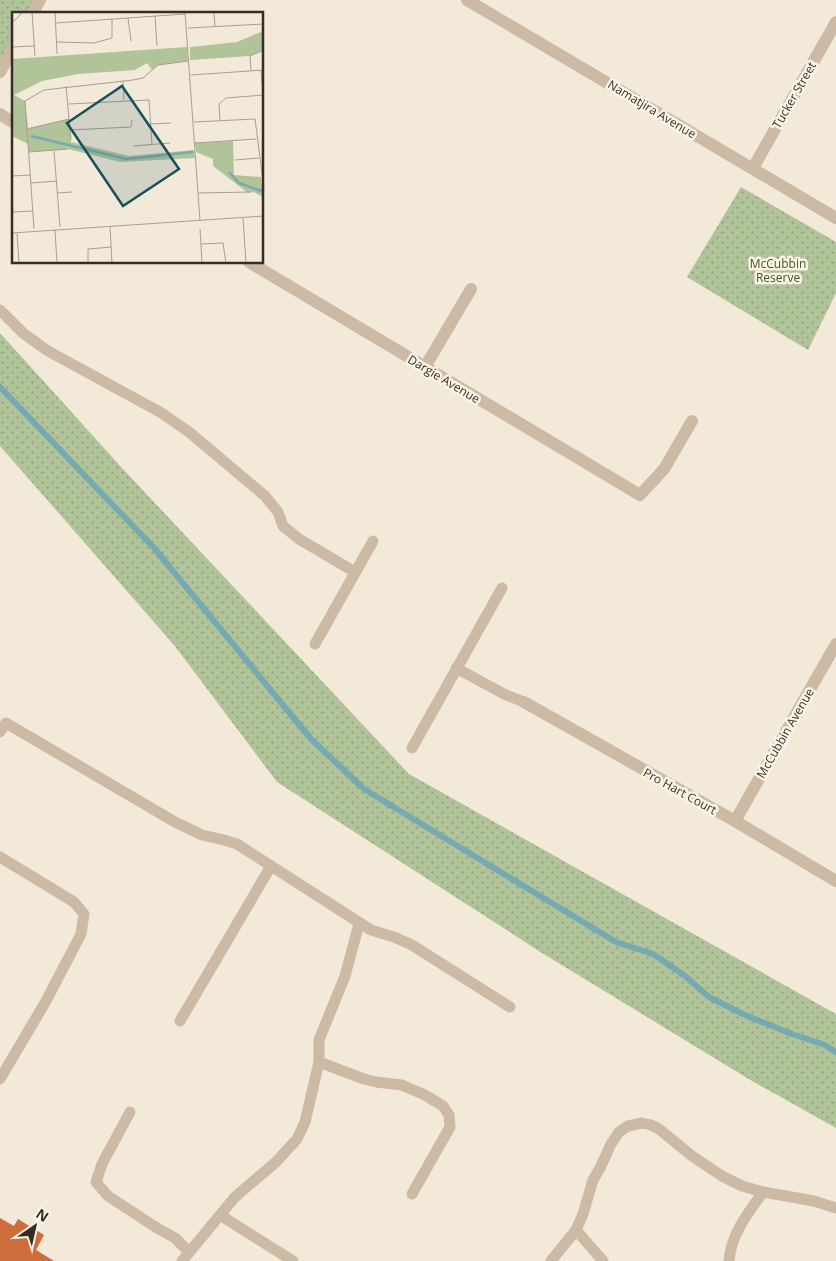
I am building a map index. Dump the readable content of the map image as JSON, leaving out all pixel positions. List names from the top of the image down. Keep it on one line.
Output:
{"streets":{"street":["Tucker Street","Namatjira Avenue","Dargie Avenue","McCubbin Avenue","Pro Hart Court"]},"crossings":[["Tucker Street","Namatjira Avenue"],["McCubbin Avenue","Pro Hart Court"]],"parks":["McCubbin Reserve"],"north":"top right"}
